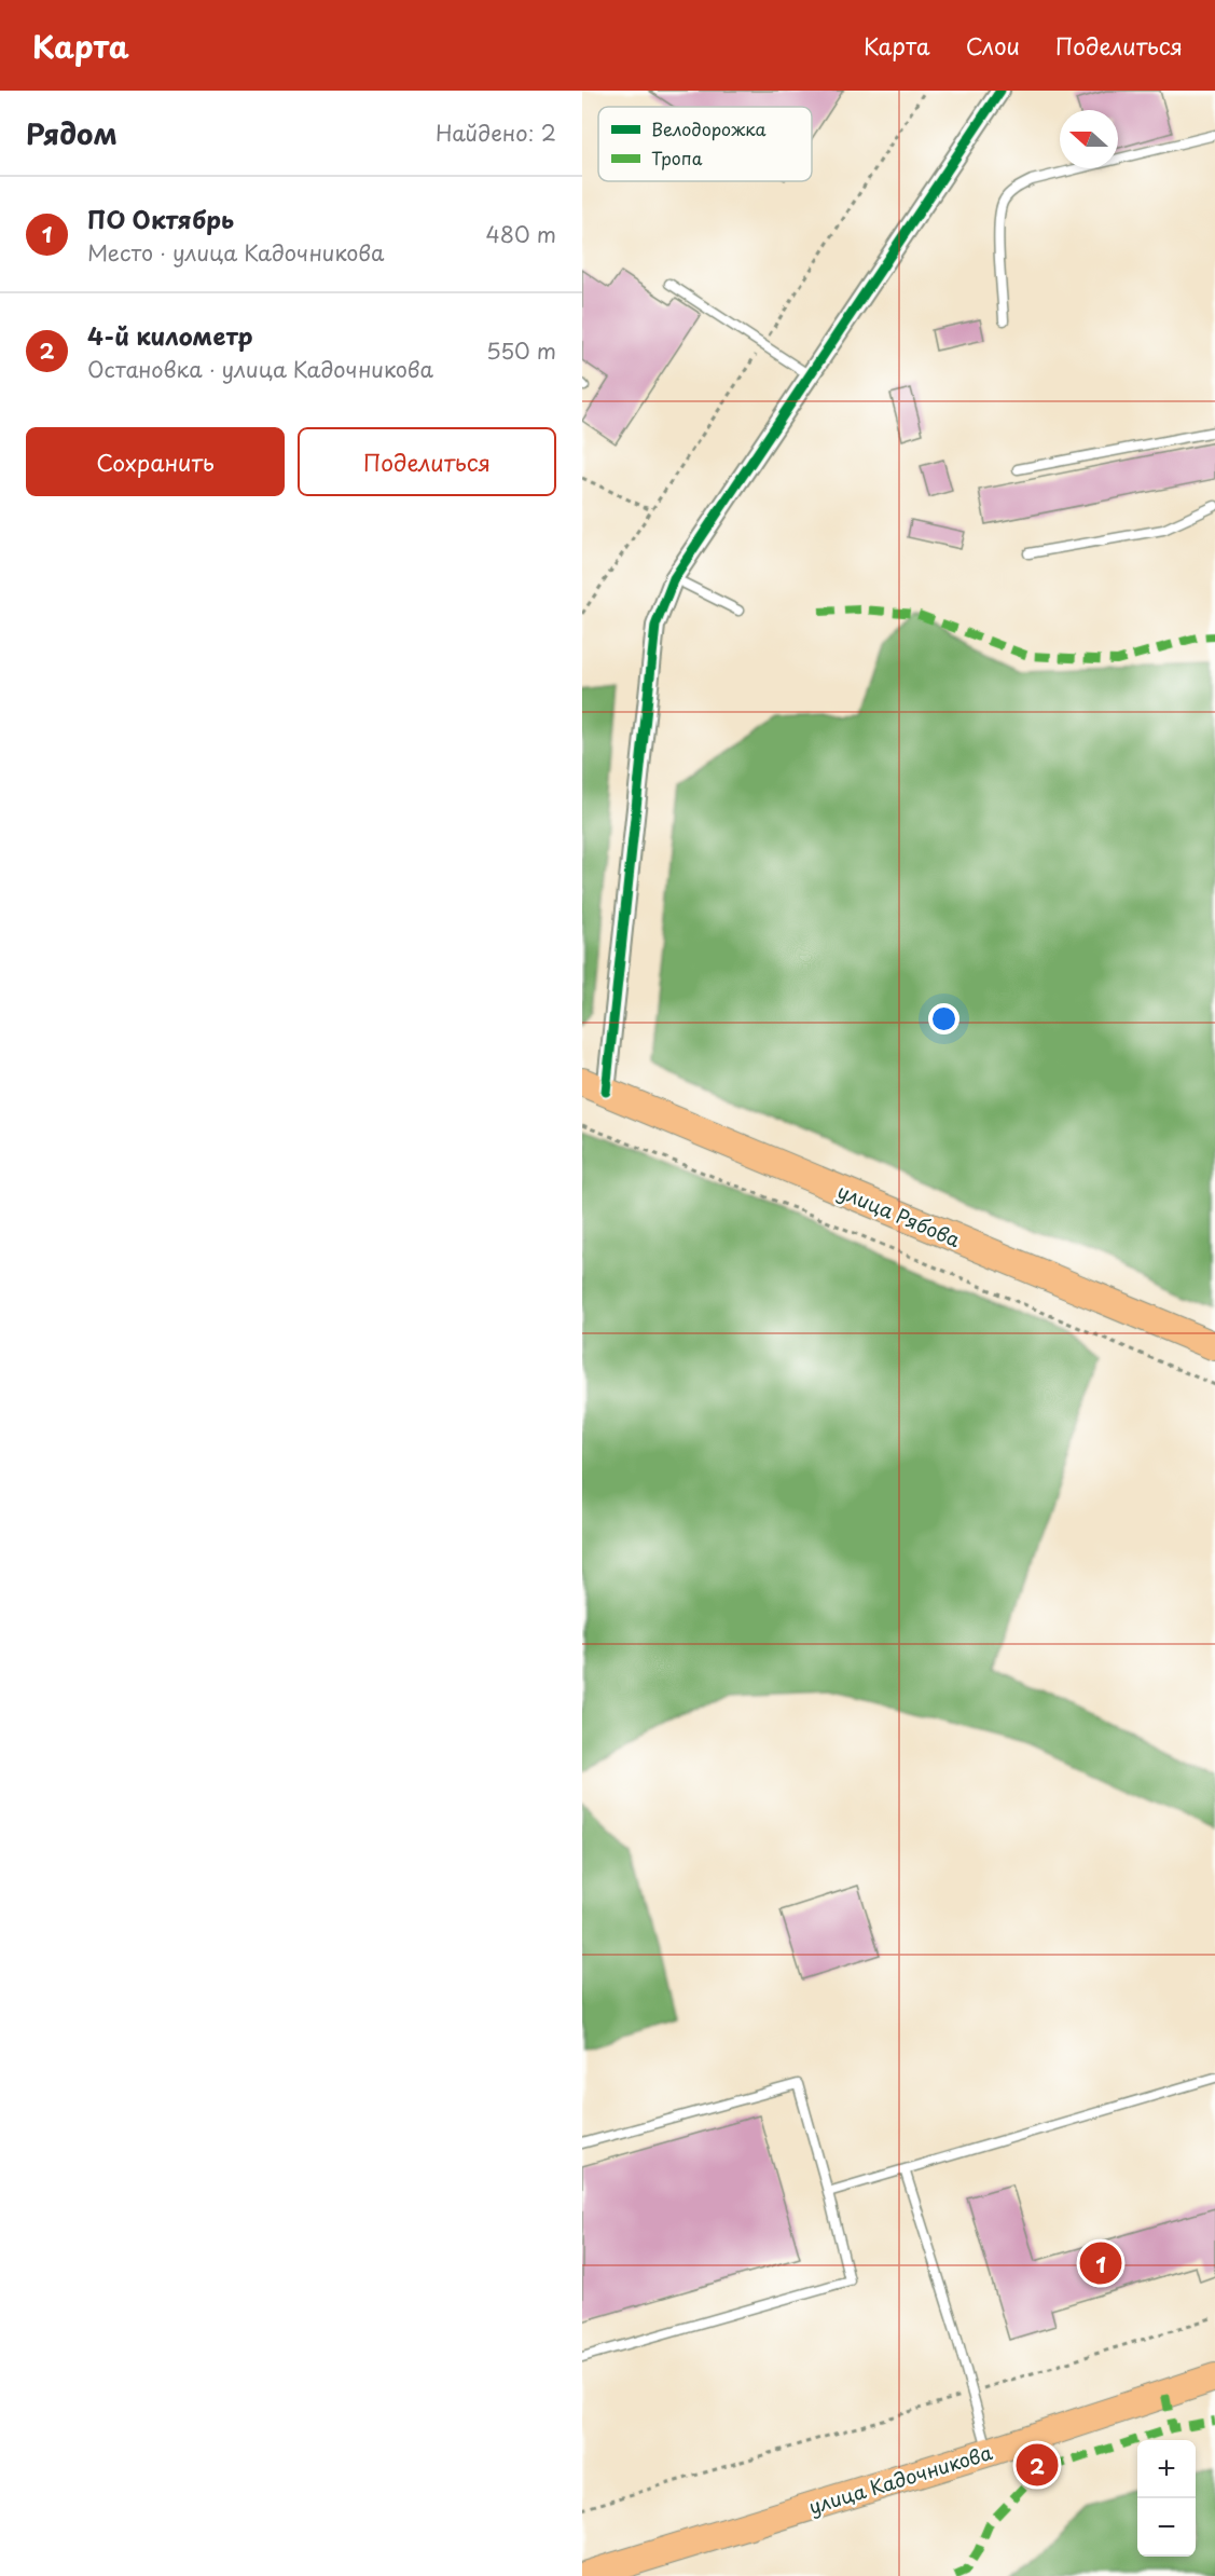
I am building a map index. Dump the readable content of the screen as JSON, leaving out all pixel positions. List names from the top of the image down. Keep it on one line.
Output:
{"streets":{"main road":["улица Рябова","улица Кадочникова"]},"legend":["Велодорожка","Тропа"],"north":"left","page":{"header":"Карта","nav":["Карта","Слои","Поделиться"],"heading":["Рядом","Найдено: 2"],"list":[{"mark":"1","name":"ПО Октябрь","note":"Место · улица Кадочникова","value":"480 m"},{"mark":"2","name":"4-й километр","note":"Остановка · улица Кадочникова","value":"550 m"}],"buttons":["Сохранить","Поделиться"],"pins":["1","2"],"map_buttons":["+","−"]}}
